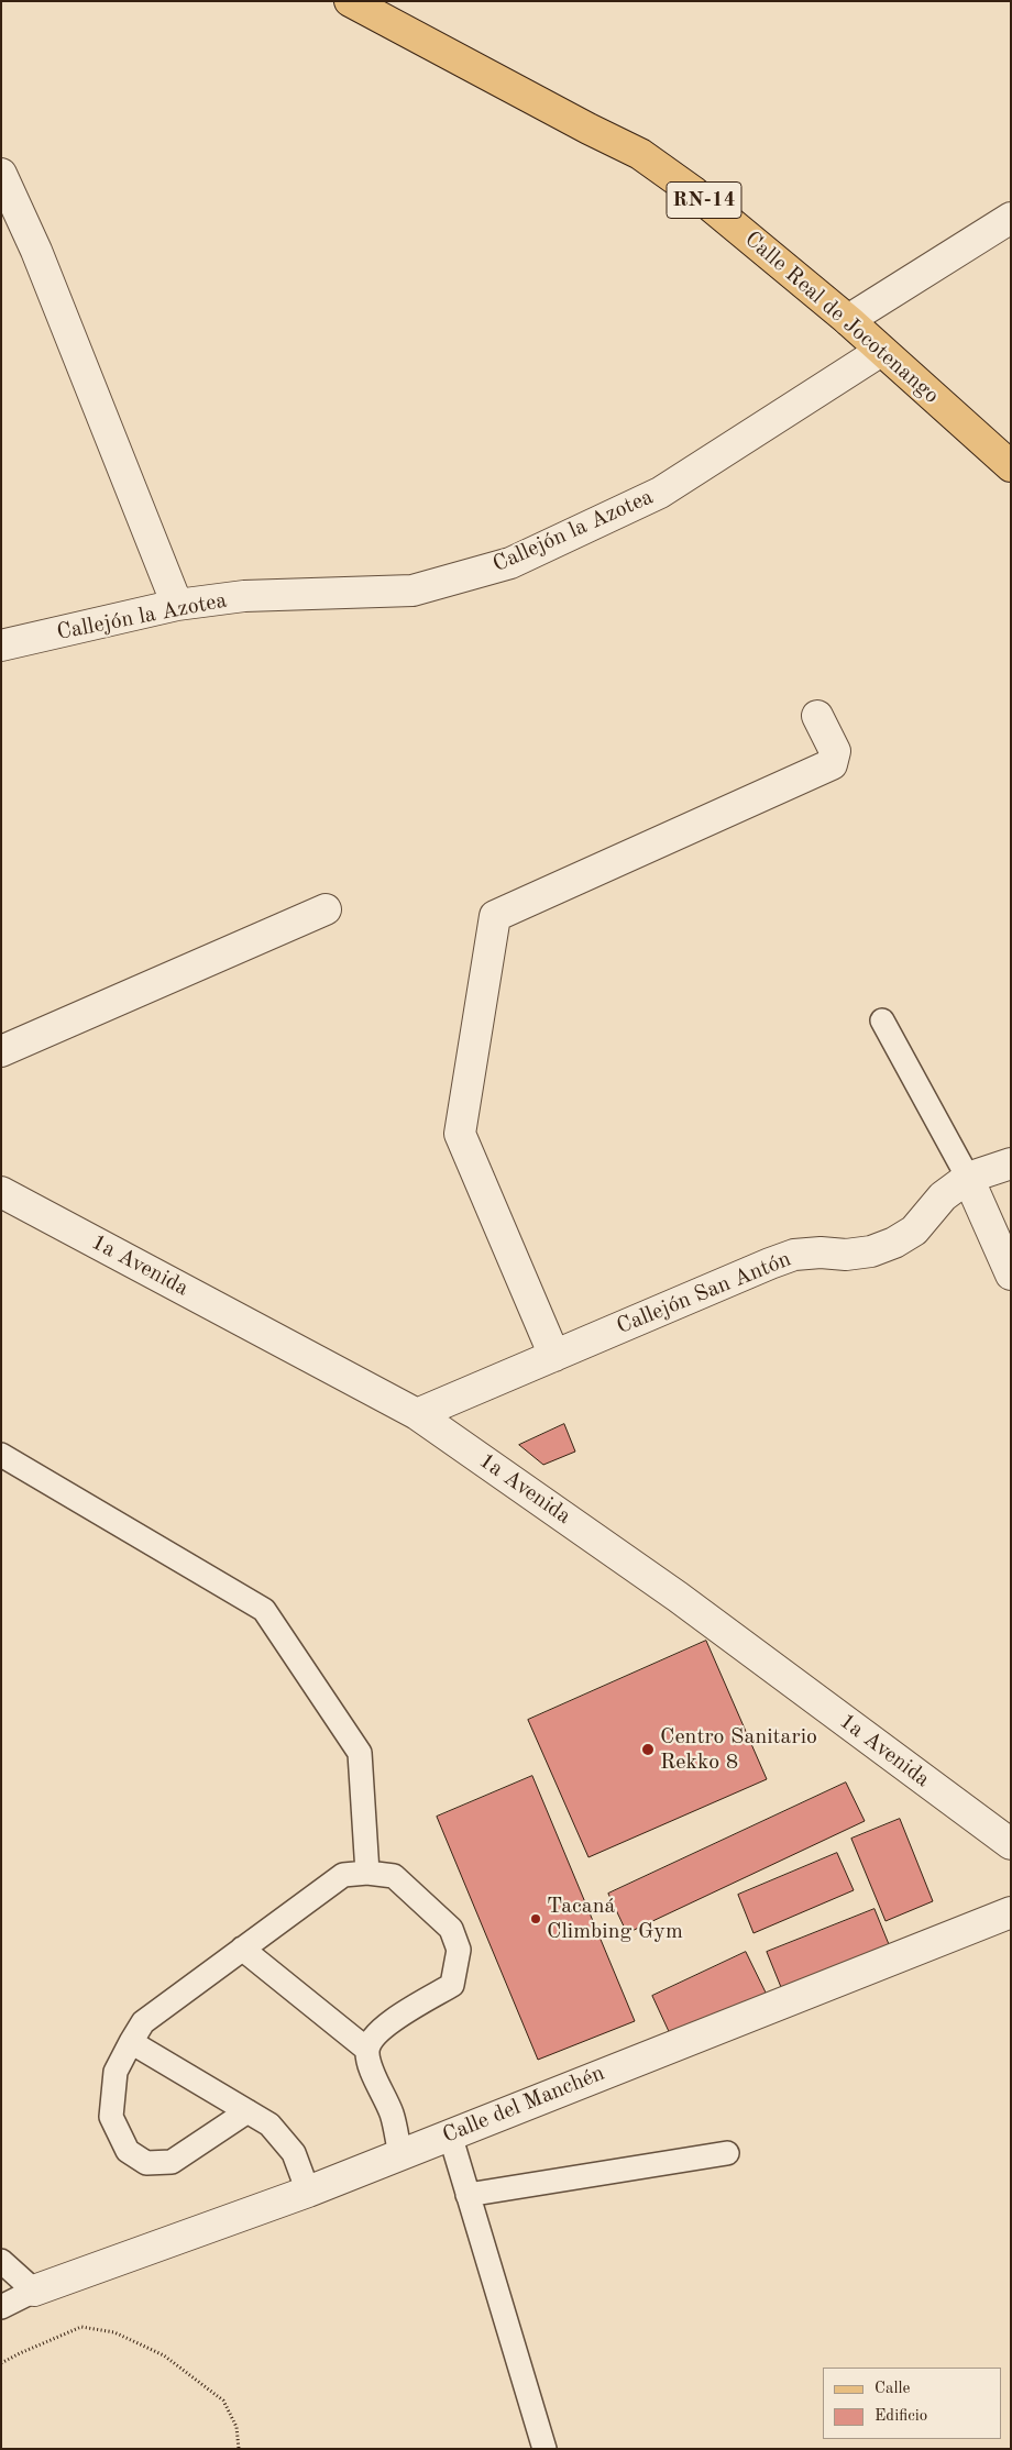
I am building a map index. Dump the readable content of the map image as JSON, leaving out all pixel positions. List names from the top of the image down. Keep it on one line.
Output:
{"streets":{"main road":["RN-14","Calle Real de Jocotenango"],"street":["Callejón la Azotea","1a Avenida","Callejón San Antón","Calle del Manchén"]},"crossings":[["Calle Real de Jocotenango","Callejón la Azotea"],["1a Avenida","Callejón San Antón"]],"places":["Centro Sanitario Rekko 8","Tacaná Climbing Gym"],"legend":["Calle","Edificio"]}
